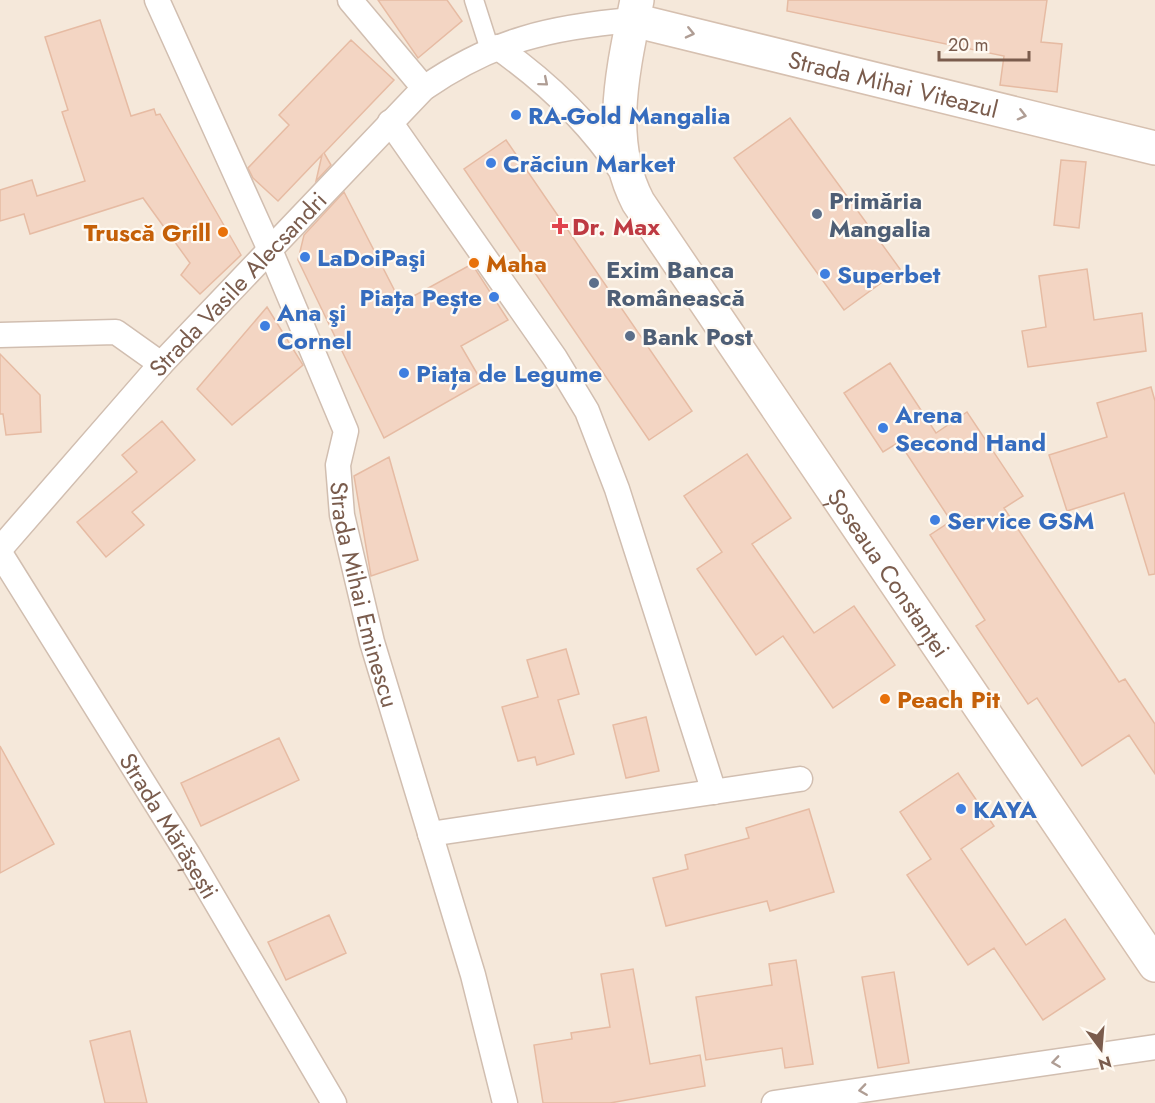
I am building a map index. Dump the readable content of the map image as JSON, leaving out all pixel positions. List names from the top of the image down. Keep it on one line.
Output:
{"streets":{"main road":["Strada Mihai Viteazul","Șoseaua Constanței"],"street":["Strada Vasile Alecsandri","Strada Mihai Eminescu","Strada Mărășești"]},"crossings":[["Strada Mihai Viteazul","Strada Vasile Alecsandri"],["Strada Mihai Viteazul","Șoseaua Constanței"],["Strada Vasile Alecsandri","Șoseaua Constanței"],["Strada Vasile Alecsandri","Strada Mihai Eminescu"],["Strada Vasile Alecsandri","Strada Mărășești"]],"one_way":["Strada Mihai Viteazul"],"places":{"other":["RA-Gold Mangalia","Crăciun Market","Primăria Mangalia","Truscă Grill","LaDoiPaşi","Maha","Superbet","Exim Banca Românească","Piața Pește","Ana şi Cornel","Bank Post","Piața de Legume","Arena Second Hand","Service GSM","Peach Pit","KAYA"],"health":["Dr. Max"]},"scale_bar":"20 m","north":"bottom"}
